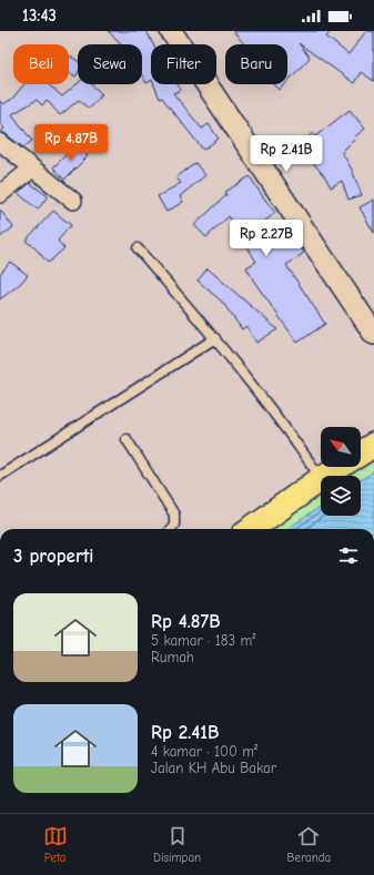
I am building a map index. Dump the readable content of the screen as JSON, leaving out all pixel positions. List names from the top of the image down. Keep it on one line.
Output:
{"north":"top left","page":{"status":"13:43","chip":["Beli","Sewa","Filter","Baru"],"price":["Rp 4.87B","Rp 2.41B","Rp 2.27B"],"heading":"3 properti","list":[{"name":"Rp 4.87B","note":"5 kamar · 183 m² · Rumah"},{"name":"Rp 2.41B","note":"4 kamar · 100 m² · Jalan KH Abu Bakar"}],"tabs":["Peta","Disimpan","Beranda"]}}
